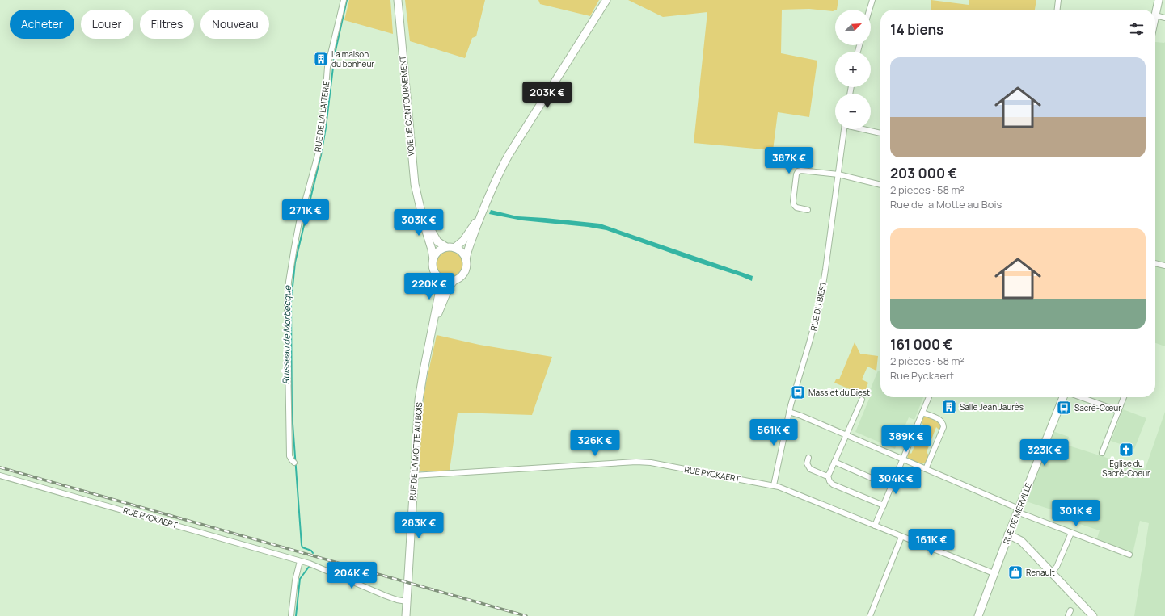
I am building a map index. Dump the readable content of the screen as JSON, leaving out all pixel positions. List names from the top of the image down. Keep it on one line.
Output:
{"streets":{"main road":["VOIE DE CONTOURNEMENT","RUE DE LA MOTTE AU BOIS","RUE DE MERVILLE"],"street":["RUE DE LA LAITERIE","RUE DU BIEST","RUE PYCKAERT"]},"crossings":[["RUE DU BIEST","RUE PYCKAERT"],["RUE DE LA MOTTE AU BOIS","RUE PYCKAERT"],["RUE PYCKAERT","RUE DE MERVILLE"]],"water":["Ruisseau de Morbecque"],"places":{"building":["La maison du bonheur","Salle Jean Jaurès"],"bus stop":["Massiet du Biest","Sacré-Cœur"],"church":["Église du Sacré-Coeur"],"shop":["Renault"]},"north":"top right","page":{"map_buttons":["+","−"],"chip":["Acheter","Louer","Filtres","Nouveau"],"heading":"14 biens","list":[{"name":"203 000 €","note":"2 pièces · 58 m² · Rue de la Motte au Bois"},{"name":"161 000 €","note":"2 pièces · 58 m² · Rue Pyckaert"}],"price":["203K €","387K €","271K €","303K €","220K €","561K €","389K €","326K €","323K €","304K €","301K €","283K €","161K €","204K €"]}}
